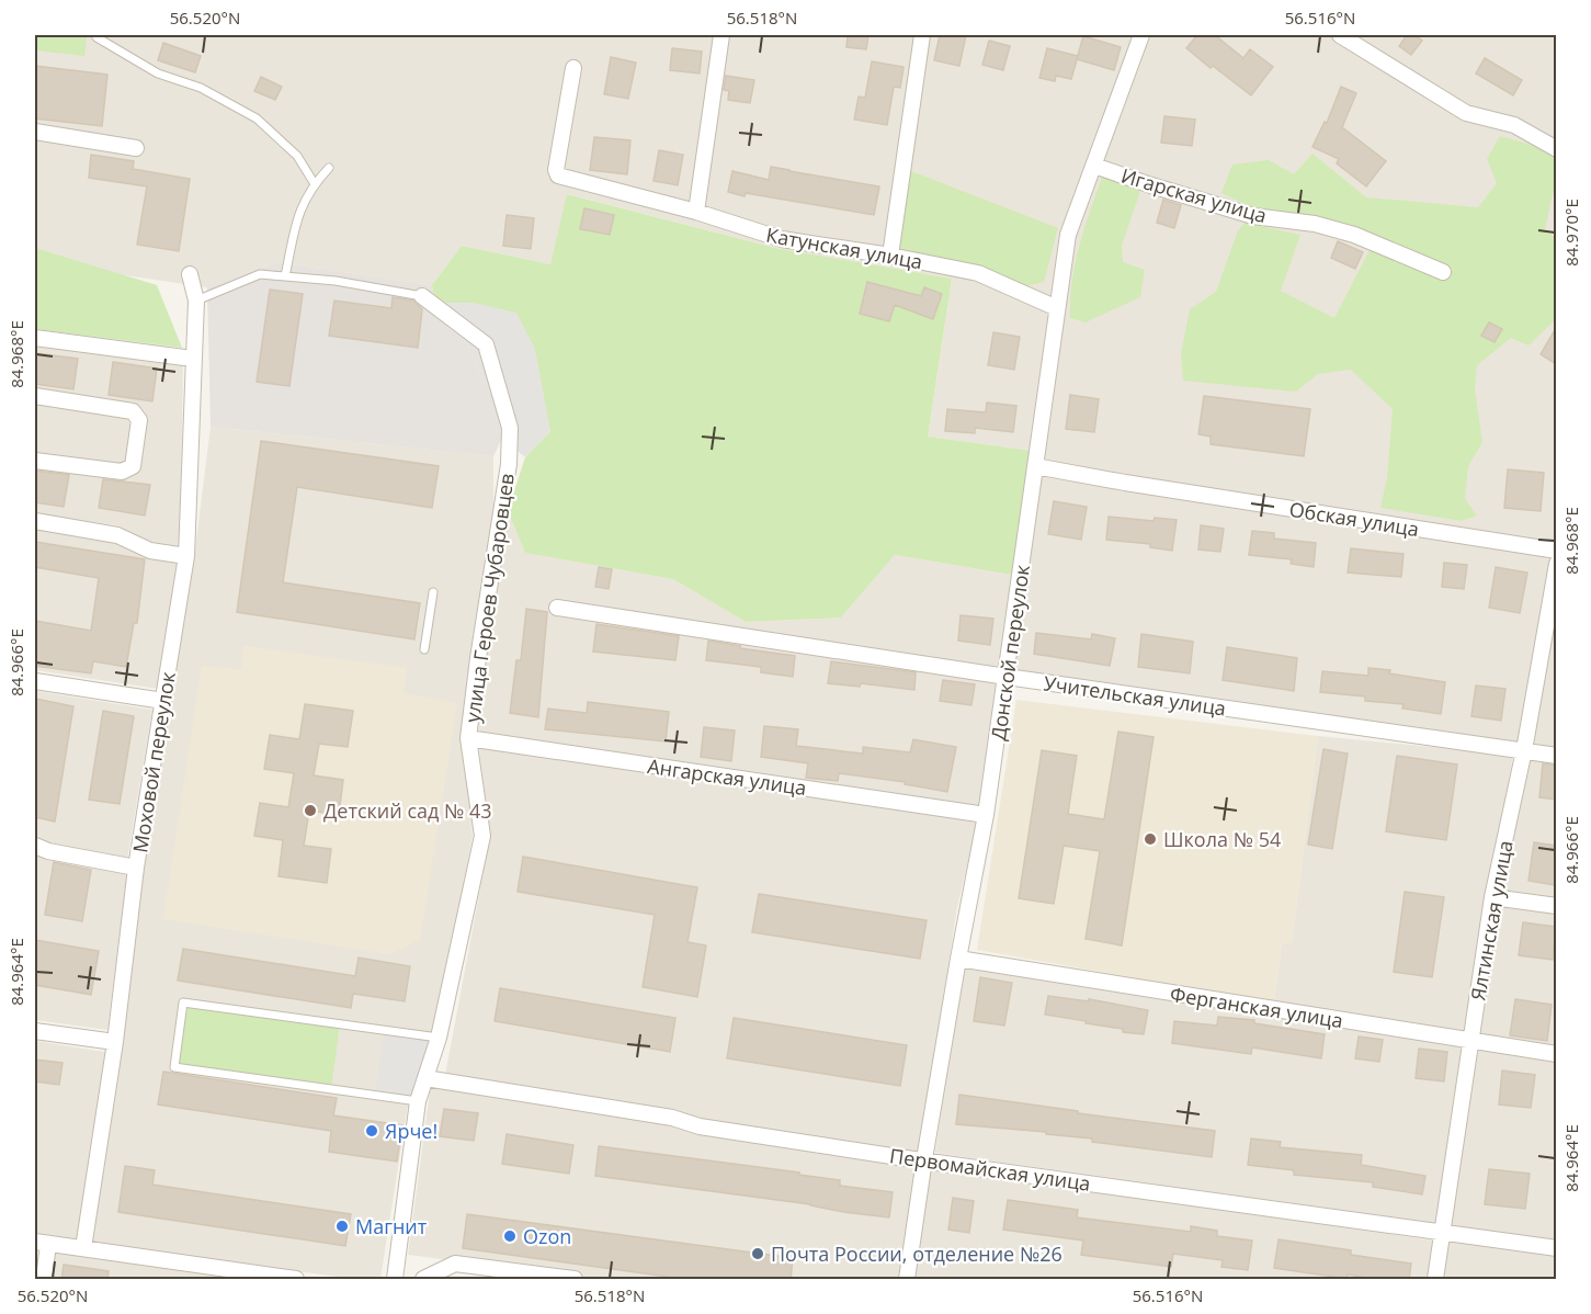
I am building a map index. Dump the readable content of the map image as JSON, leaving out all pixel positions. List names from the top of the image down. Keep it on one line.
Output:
{"streets":{"street":["Игарская улица","Катунская улица","Обская улица","улица Героев Чубаровцев","Донской переулок","Учительская улица","Моховой переулок","Ангарская улица","Ялтинская улица","Ферганская улица","Первомайская улица"]},"crossings":[["Игарская улица","Донской переулок"],["Катунская улица","Донской переулок"],["Обская улица","Донской переулок"],["улица Героев Чубаровцев","Ангарская улица"],["улица Героев Чубаровцев","Первомайская улица"],["Донской переулок","Учительская улица"],["Донской переулок","Ангарская улица"],["Донской переулок","Ферганская улица"],["Донской переулок","Первомайская улица"],["Учительская улица","Ялтинская улица"],["Ялтинская улица","Ферганская улица"],["Ялтинская улица","Первомайская улица"]],"places":["Детский сад № 43","Школа № 54","Ярче!","Магнит","Ozon","Почта России, отделение №26"],"coordinates":["56.520°N","56.518°N","56.516°N","84.970°E","84.968°E","84.966°E","84.964°E"]}
